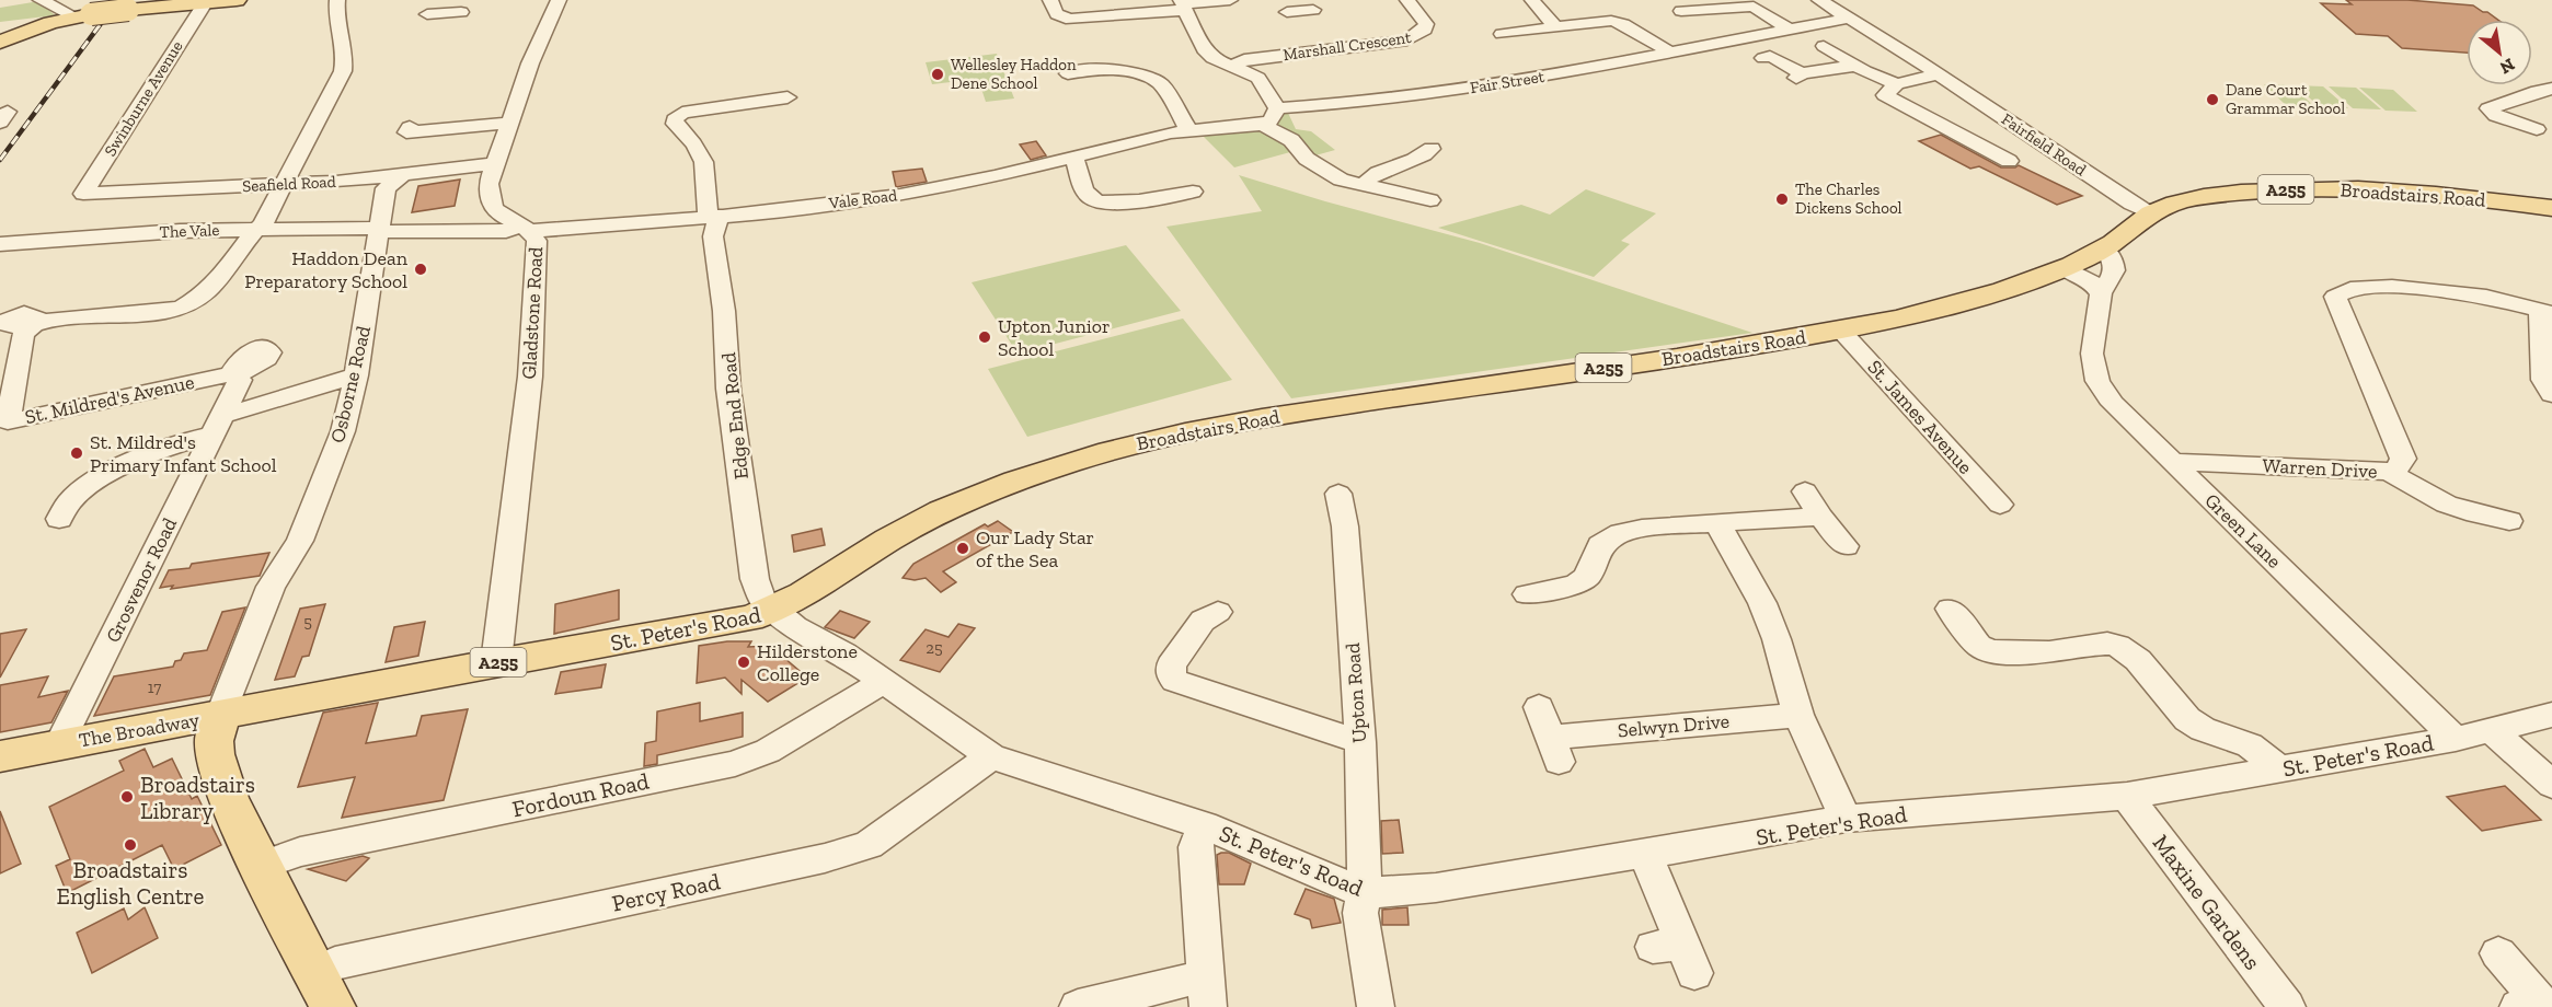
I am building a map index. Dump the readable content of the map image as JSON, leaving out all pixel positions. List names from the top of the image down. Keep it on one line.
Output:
{"streets":{"main road":["A255","Broadstairs Road","St. Peter's Road","The Broadway"],"street":["Marshall Crescent","Fair Street","Swinburne Avenue","Fairfield Road","Seafield Road","Vale Road","The Vale","Gladstone Road","Osborne Road","St. Mildred's Avenue","Edge End Road","St. James Avenue","Warren Drive","Green Lane","Grosvenor Road","Upton Road","Selwyn Drive","Fordoun Road","Percy Road","Maxine Gardens"]},"crossings":[["Fair Street","Fairfield Road"],["Swinburne Avenue","Seafield Road"],["Fairfield Road","Broadstairs Road"],["Seafield Road","Gladstone Road"],["Seafield Road","Osborne Road"],["Seafield Road","St. Mildred's Avenue"],["Broadstairs Road","Edge End Road"],["Broadstairs Road","St. James Avenue"],["Broadstairs Road","Green Lane"],["Broadstairs Road","St. Peter's Road"],["Vale Road","The Vale"],["Vale Road","Gladstone Road"],["Vale Road","Osborne Road"],["Vale Road","Edge End Road"],["The Vale","Osborne Road"],["The Vale","St. Mildred's Avenue"],["Gladstone Road","St. Peter's Road"],["Osborne Road","The Broadway"],["St. Mildred's Avenue","Grosvenor Road"],["Edge End Road","St. Peter's Road"],["Warren Drive","Green Lane"],["Green Lane","St. Peter's Road"],["Grosvenor Road","The Broadway"],["St. Peter's Road","Upton Road"],["St. Peter's Road","The Broadway"],["St. Peter's Road","Fordoun Road"],["St. Peter's Road","Percy Road"],["St. Peter's Road","Maxine Gardens"]],"places":["Wellesley Haddon Dene School","Dane Court Grammar School","The Charles Dickens School","Haddon Dean Preparatory School","Upton Junior School","St. Mildred's Primary Infant School","Our Lady Star of the Sea","Hilderstone College","Broadstairs Library","Broadstairs English Centre"],"house_numbers":["5","25","17"],"north":"bottom right"}
